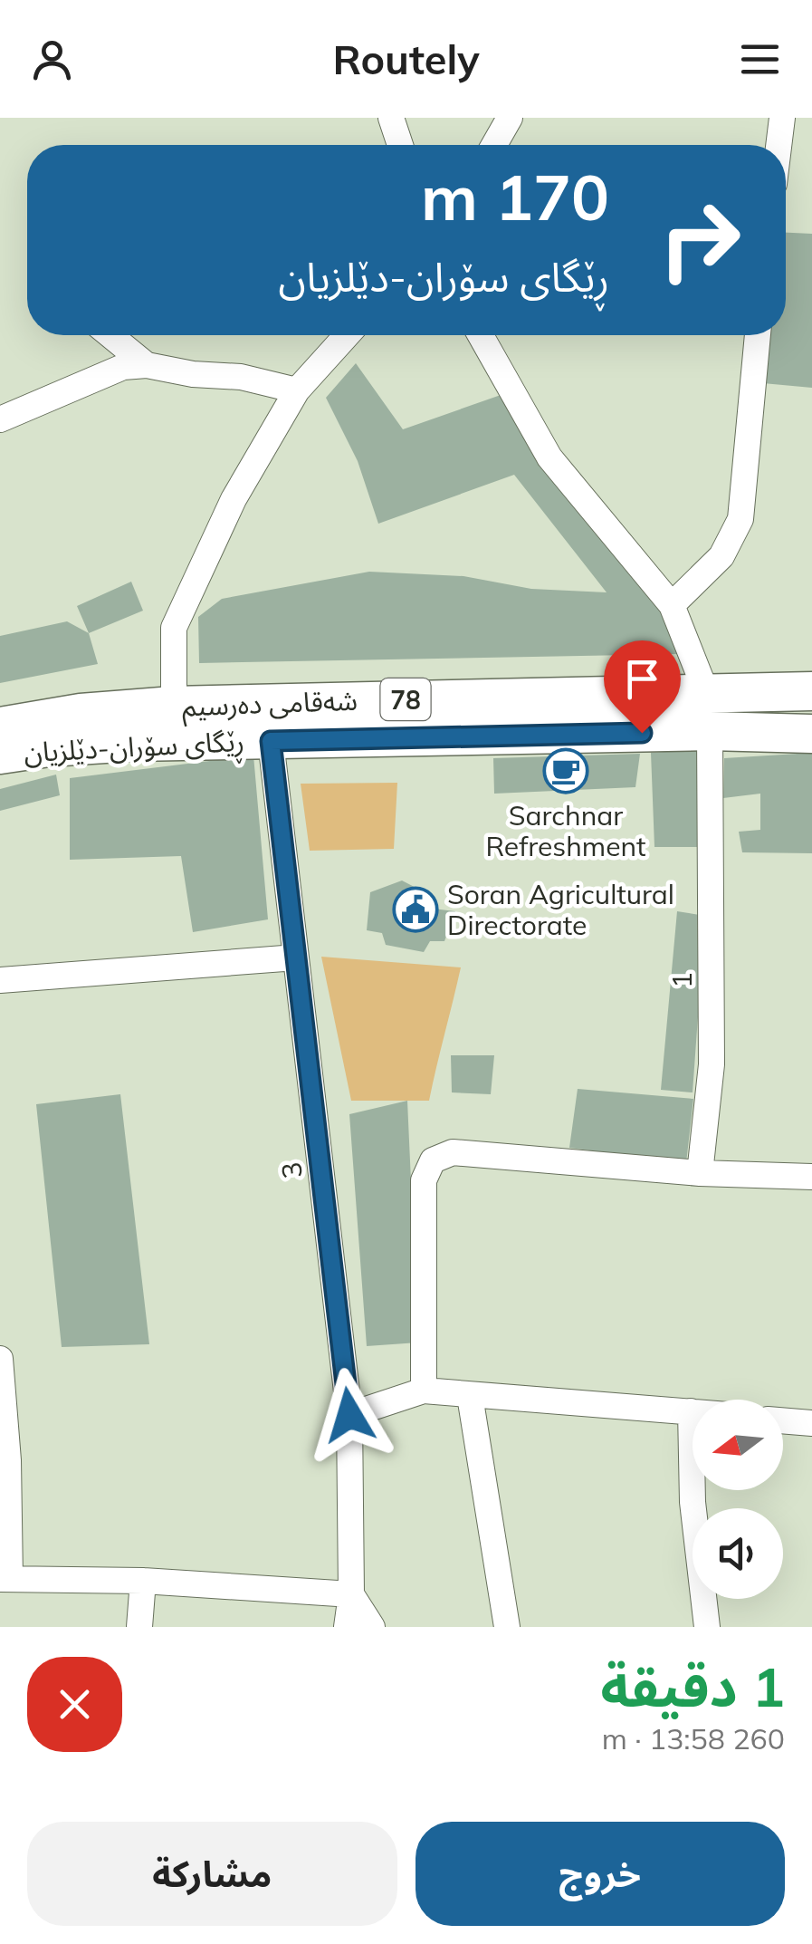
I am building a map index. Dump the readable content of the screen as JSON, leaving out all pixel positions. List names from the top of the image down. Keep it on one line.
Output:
{"streets":{"main road":["78","شەقامی دەرسیم","ڕێگای سۆران-دێلزیان"],"street":["1","3"]},"crossings":[["شەقامی دەرسیم","ڕێگای سۆران-دێلزیان"],["ڕێگای سۆران-دێلزیان","1"],["ڕێگای سۆران-دێلزیان","3"]],"places":{"cafe":["Sarchnar Refreshment"],"public building":["Soran Agricultural Directorate"]},"north":"left","page":{"header":"Routely","turn":["170 m","ڕێگای سۆران-دێلزیان"],"heading":["1 دقيقة","260 m · 13:58"],"buttons":["خروج","مشاركة"]}}
